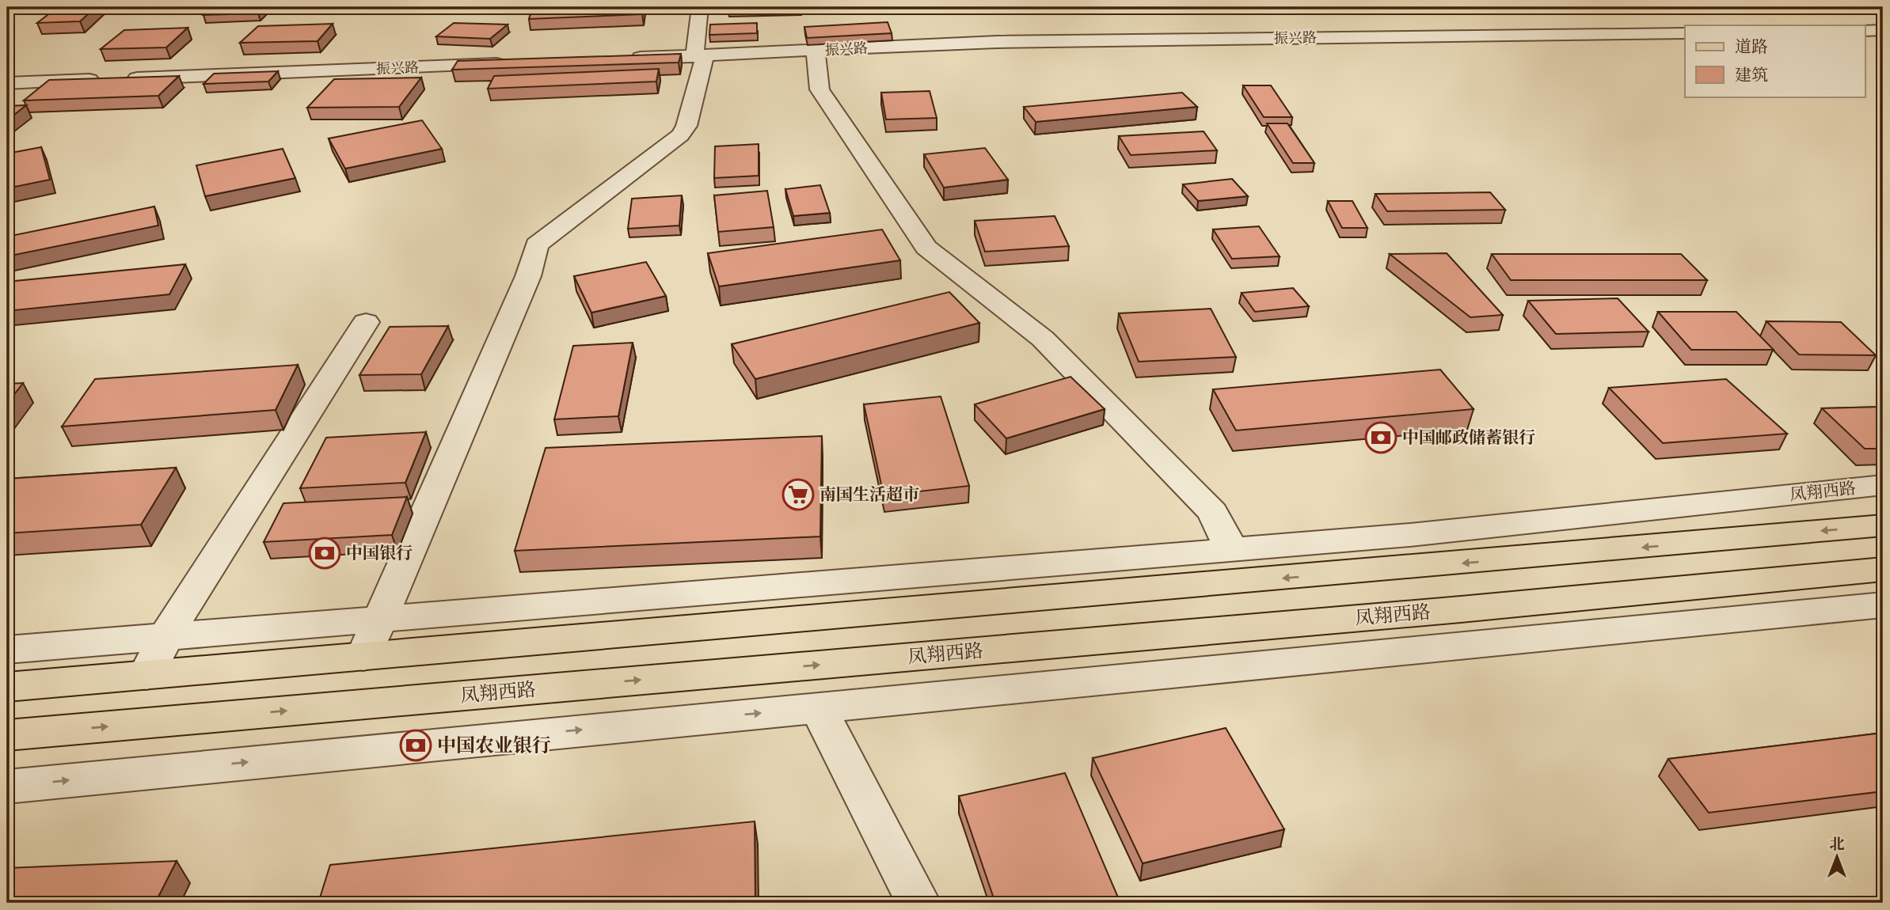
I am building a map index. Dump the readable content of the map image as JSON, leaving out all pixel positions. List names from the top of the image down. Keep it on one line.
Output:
{"streets":{"main road":["凤翔西路"],"street":["振兴路"]},"places":{"bank":["中国邮政储蓄银行","中国银行","中国农业银行"],"supermarket":["南国生活超市"]},"legend":["道路","建筑"],"north":"top"}
